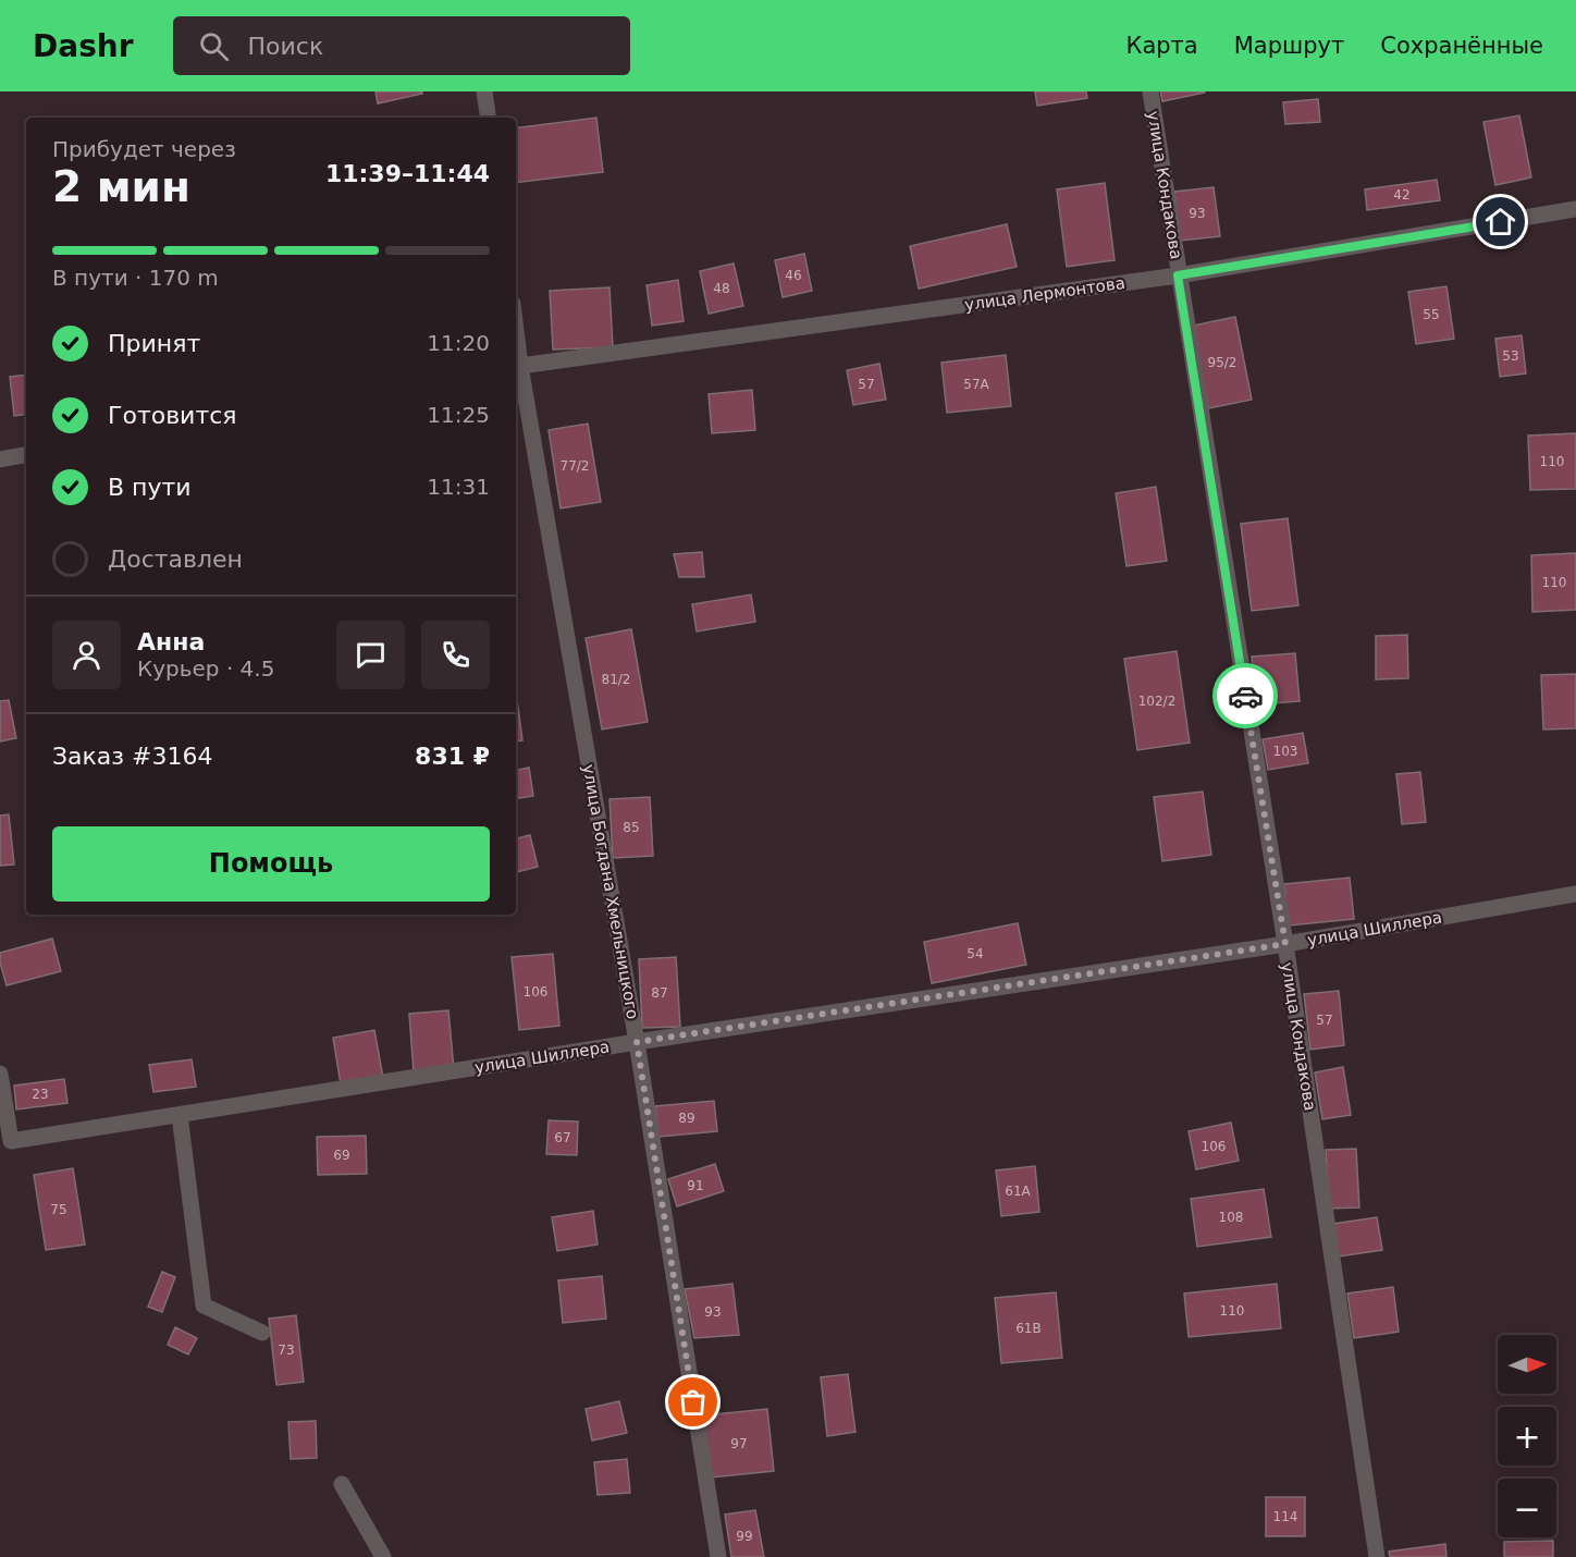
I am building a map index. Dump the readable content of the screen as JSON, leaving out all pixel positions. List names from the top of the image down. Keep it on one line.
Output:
{"streets":{"street":["улица Кондакова","улица Лермонтова","улица Богдана Хмельницкого","улица Шиллера"]},"crossings":[["улица Кондакова","улица Лермонтова"],["улица Кондакова","улица Шиллера"],["улица Лермонтова","улица Богдана Хмельницкого"],["улица Богдана Хмельницкого","улица Шиллера"]],"house_numbers":["42","93","46","48","55","53","95/2","57","57А","110","77/2","110","81/2","102/2","103","85","54","106","87","57","23","89","67","106","69","91","61А","75","108","110","93","61В","73","97","114","99"],"north":"right","page":{"header":"Dashr","search":"Поиск","nav":["Карта","Маршрут","Сохранённые"],"heading":["2 мин","Прибудет через","11:39–11:44"],"panel":["Анна","Курьер · 4.5","Заказ #3164","831 ₽"],"bar":"В пути · 170 m","list":[["Принят","11:20"],["Готовится","11:25"],["В пути","11:31"],"Доставлен"],"buttons":"Помощь","map_buttons":["+","−"]}}
